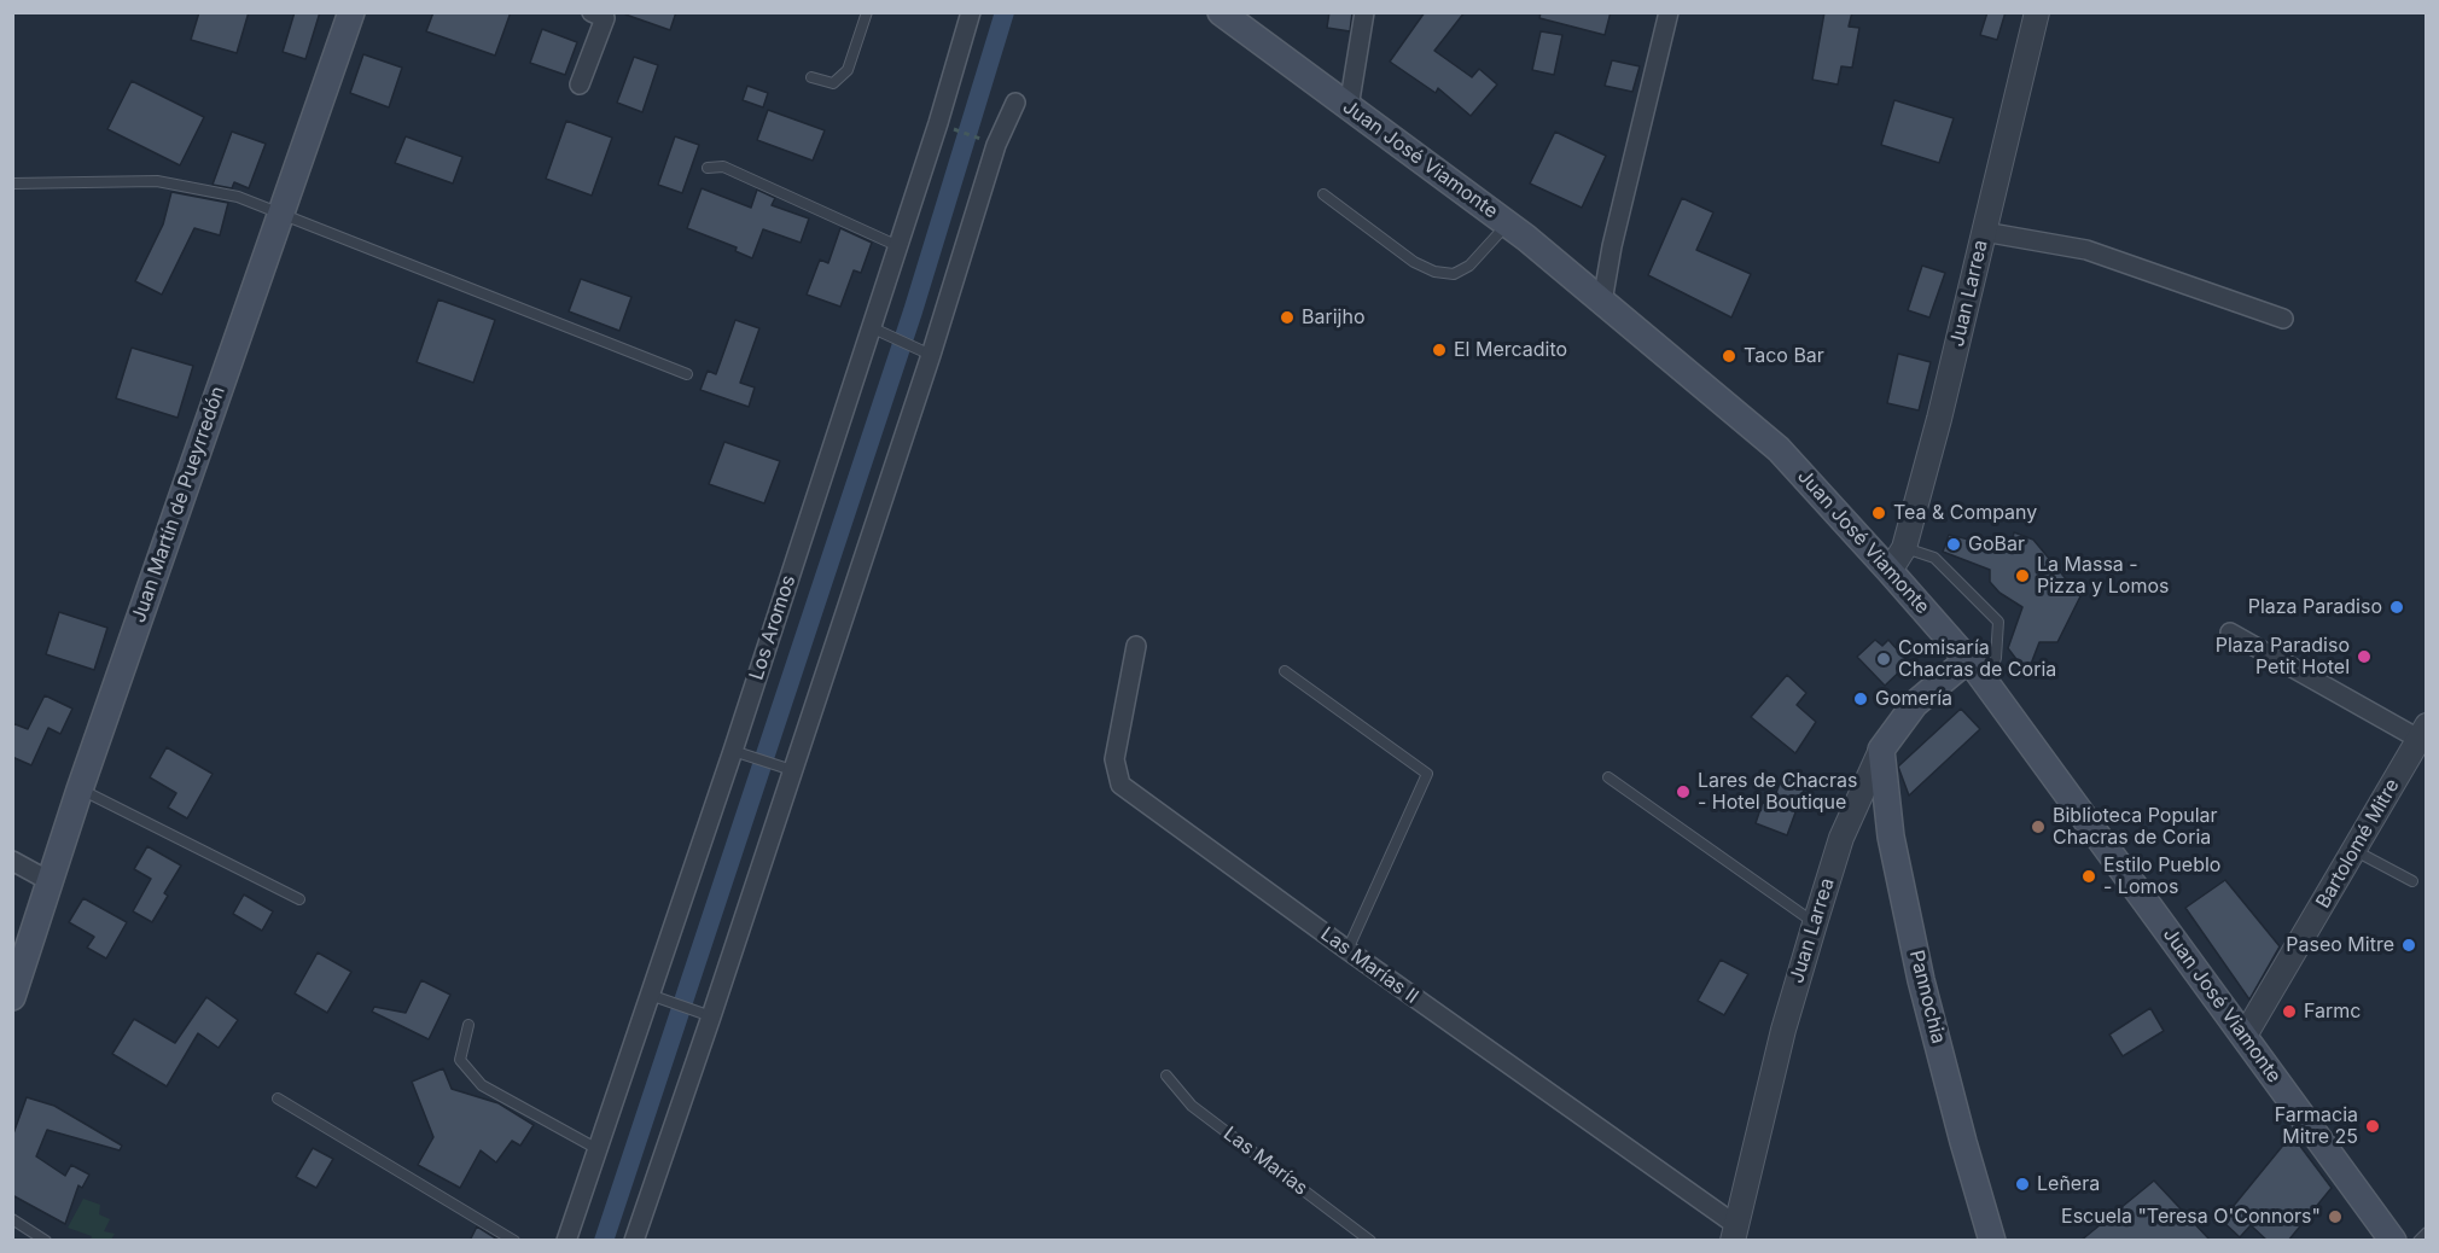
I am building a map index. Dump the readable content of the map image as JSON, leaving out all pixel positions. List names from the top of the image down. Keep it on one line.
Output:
{"streets":{"main road":["Juan José Viamonte","Juan Larrea","Juan Martín de Pueyrredón","Pannochia"],"street":["Los Aromos","Bartolomé Mitre","Las Marías II"],"lane":["Las Marías"]},"crossings":[["Juan José Viamonte","Juan Larrea"],["Juan José Viamonte","Bartolomé Mitre"],["Juan Larrea","Las Marías II"],["Juan Larrea","Pannochia"]],"places":["Barijho","El Mercadito","Taco Bar","Tea & Company","GoBar","La Massa - Pizza y Lomos","Plaza Paradiso","Plaza Paradiso Petit Hotel","Comisaría Chacras de Coria","Gomería","Lares de Chacras - Hotel Boutique","Biblioteca Popular Chacras de Coria","Estilo Pueblo - Lomos","Paseo Mitre","Farmc","Farmacia Mitre 25","Leñera","Escuela \"Teresa O'Connors\""]}
